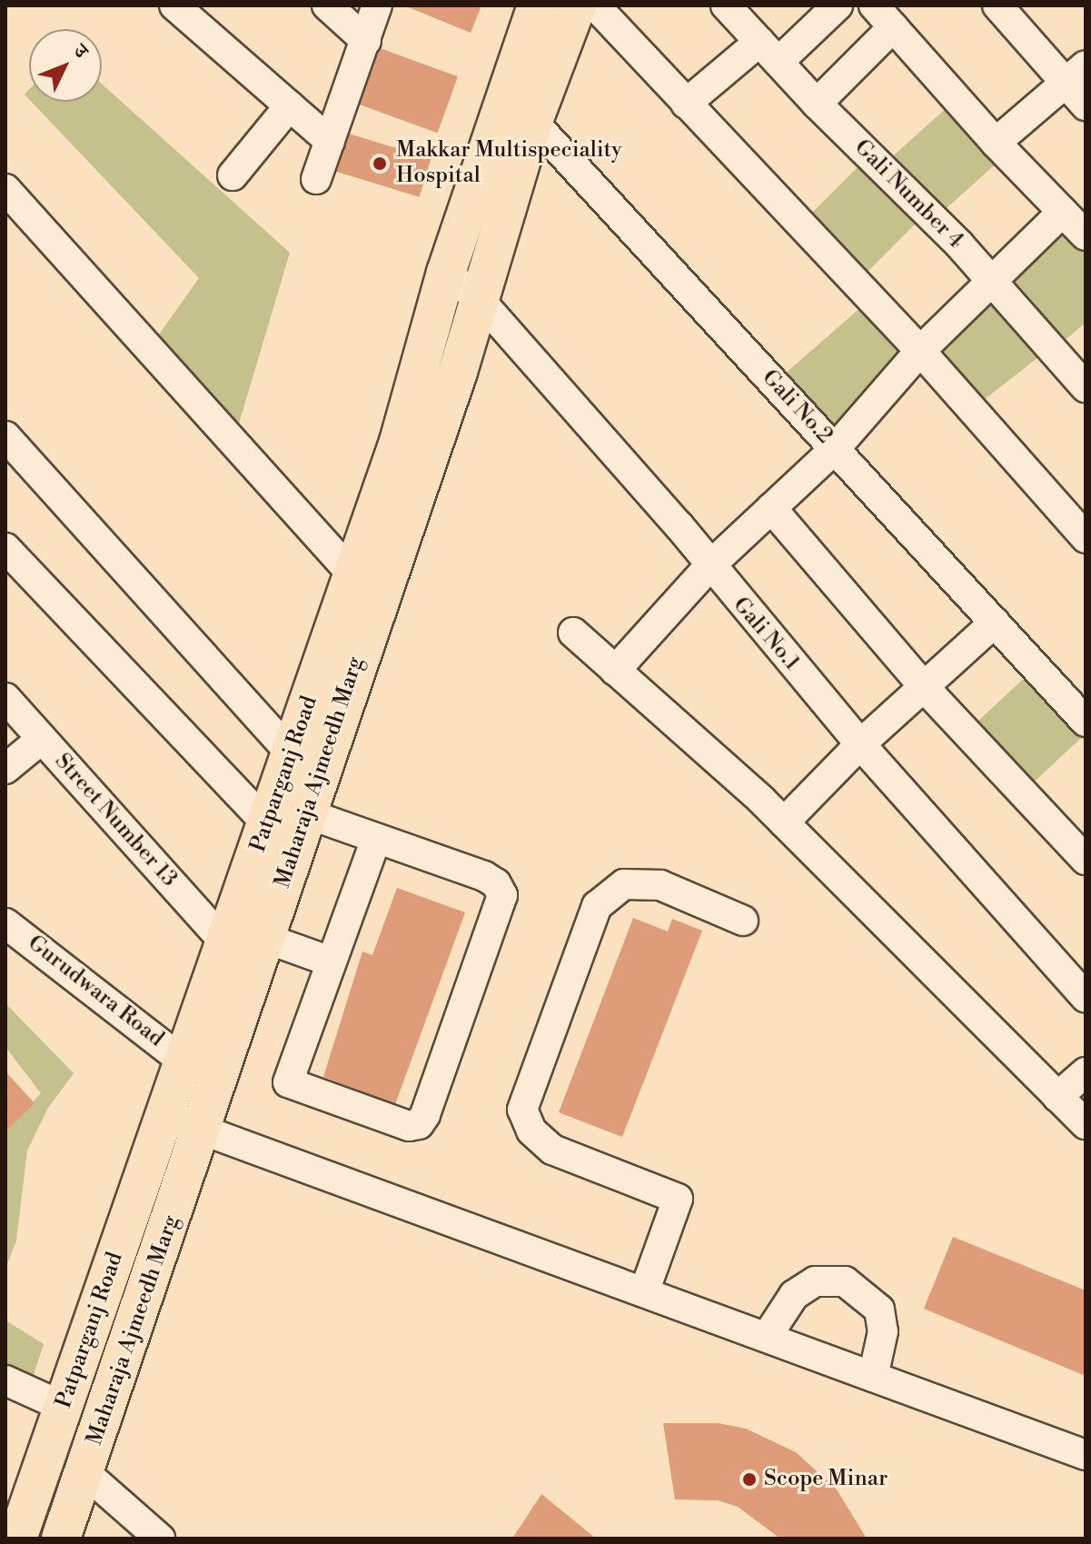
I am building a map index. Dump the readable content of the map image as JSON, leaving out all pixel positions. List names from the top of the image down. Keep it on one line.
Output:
{"streets":{"main road":["Maharaja Ajmeedh Marg","Patparganj Road"],"street":["Gali Number 4","Gali No.2","Gali No.1","Street Number 13","Gurudwara Road"]},"crossings":[["Gali No.2","Maharaja Ajmeedh Marg"],["Gali No.2","Patparganj Road"],["Gali No.1","Maharaja Ajmeedh Marg"],["Gali No.1","Patparganj Road"],["Maharaja Ajmeedh Marg","Patparganj Road"],["Maharaja Ajmeedh Marg","Gurudwara Road"],["Patparganj Road","Street Number 13"],["Patparganj Road","Gurudwara Road"]],"places":["Makkar Multispeciality Hospital","Scope Minar"],"north":"top right"}
